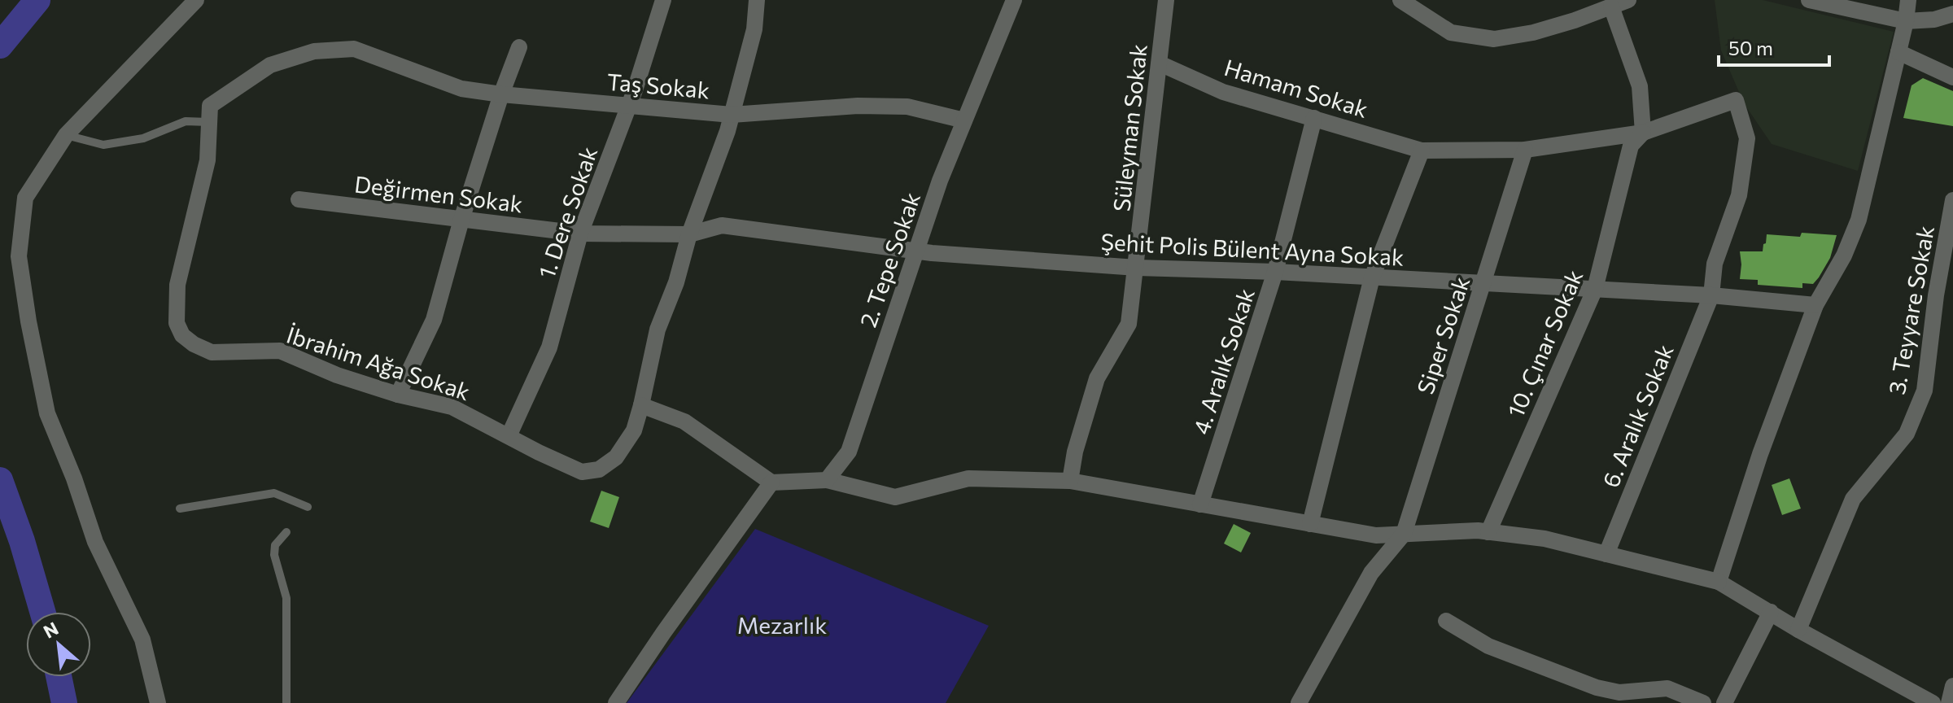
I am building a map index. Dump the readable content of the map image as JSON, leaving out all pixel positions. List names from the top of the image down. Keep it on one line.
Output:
{"streets":{"street":["Taş Sokak","Hamam Sokak","Süleyman Sokak","Değirmen Sokak","1. Dere Sokak","Şehit Polis Bülent Ayna Sokak","2. Tepe Sokak","3. Teyyare Sokak","Siper Sokak","10. Çınar Sokak","4. Aralık Sokak","İbrahim Ağa Sokak","6. Aralık Sokak"]},"crossings":[["Taş Sokak","1. Dere Sokak"],["Taş Sokak","2. Tepe Sokak"],["Taş Sokak","İbrahim Ağa Sokak"],["Hamam Sokak","Süleyman Sokak"],["Hamam Sokak","Siper Sokak"],["Hamam Sokak","10. Çınar Sokak"],["Hamam Sokak","4. Aralık Sokak"],["Hamam Sokak","6. Aralık Sokak"],["Süleyman Sokak","Şehit Polis Bülent Ayna Sokak"],["Değirmen Sokak","1. Dere Sokak"],["Değirmen Sokak","Şehit Polis Bülent Ayna Sokak"],["Değirmen Sokak","İbrahim Ağa Sokak"],["1. Dere Sokak","İbrahim Ağa Sokak"],["Şehit Polis Bülent Ayna Sokak","2. Tepe Sokak"],["Şehit Polis Bülent Ayna Sokak","Siper Sokak"],["Şehit Polis Bülent Ayna Sokak","10. Çınar Sokak"],["Şehit Polis Bülent Ayna Sokak","4. Aralık Sokak"],["Şehit Polis Bülent Ayna Sokak","İbrahim Ağa Sokak"],["Şehit Polis Bülent Ayna Sokak","6. Aralık Sokak"],["10. Çınar Sokak","6. Aralık Sokak"]],"parks":["Mezarlık"],"scale_bar":"50 m","north":"top left"}
